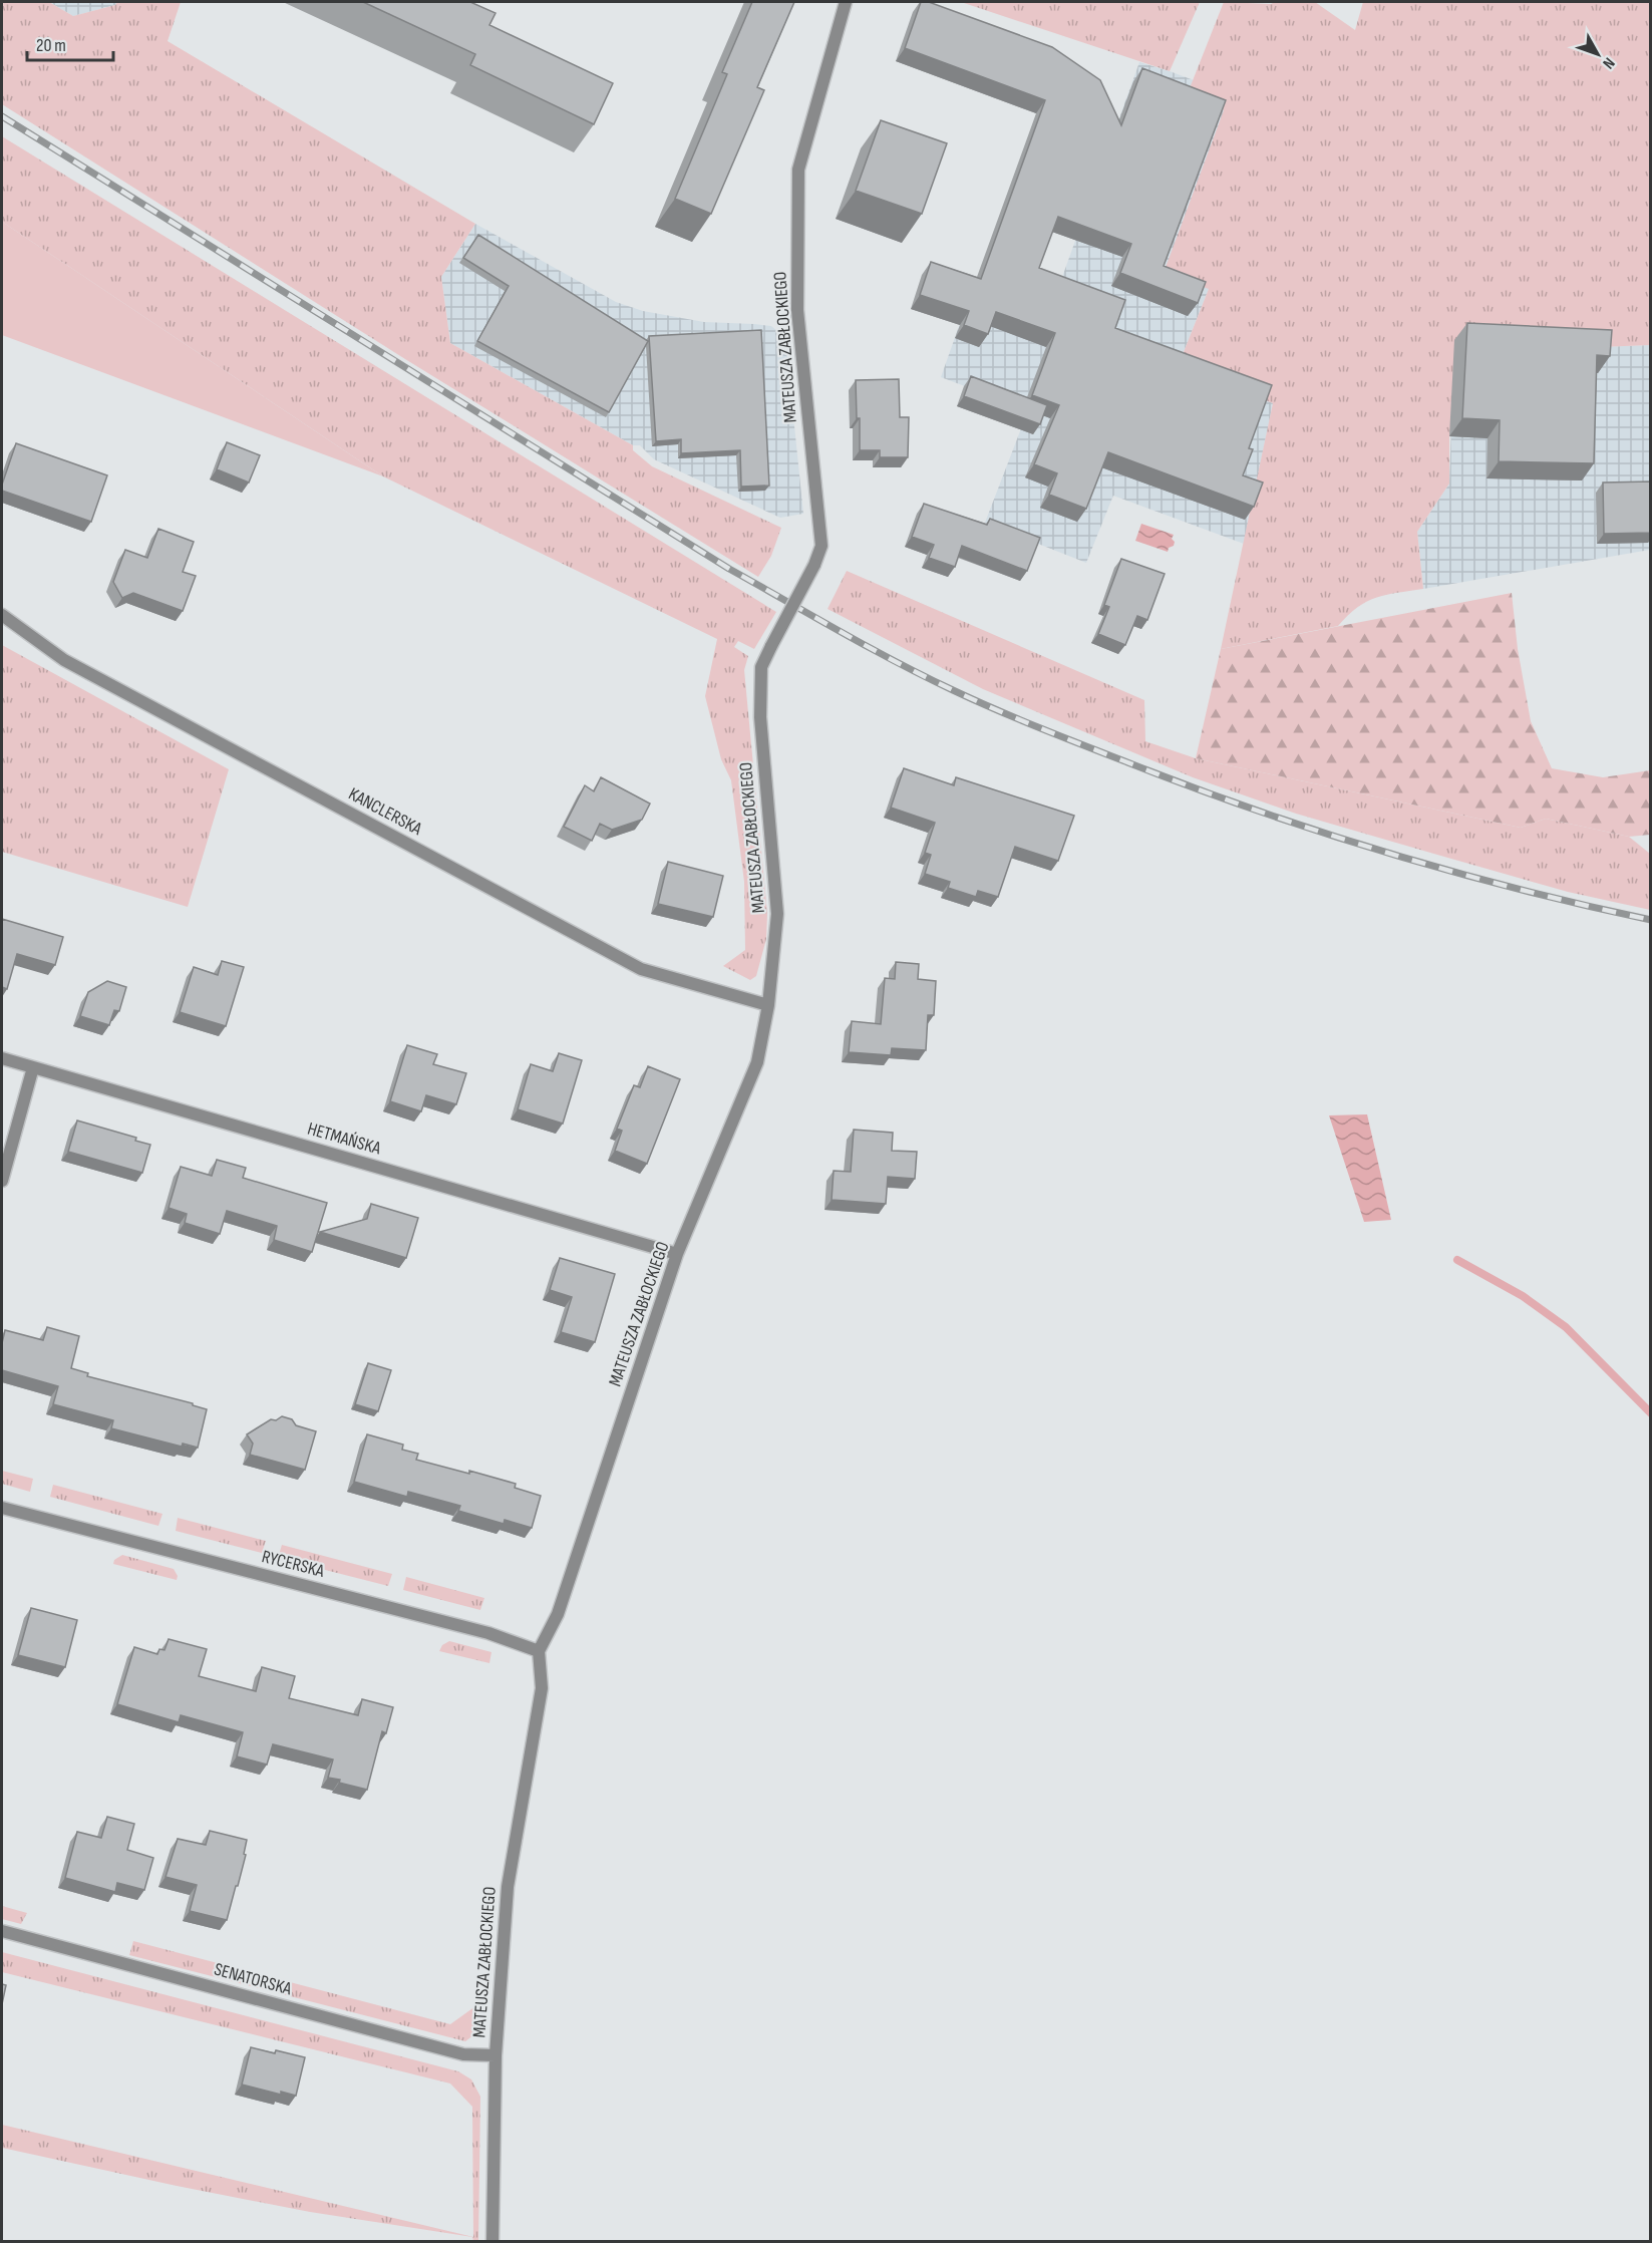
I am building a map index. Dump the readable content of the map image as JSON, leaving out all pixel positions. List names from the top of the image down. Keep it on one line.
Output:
{"streets":{"street":["MATEUSZA ZABŁOCKIEGO","KANCLERSKA","HETMAŃSKA","RYCERSKA","SENATORSKA"]},"crossings":[["MATEUSZA ZABŁOCKIEGO","KANCLERSKA"],["MATEUSZA ZABŁOCKIEGO","HETMAŃSKA"],["MATEUSZA ZABŁOCKIEGO","RYCERSKA"],["MATEUSZA ZABŁOCKIEGO","SENATORSKA"]],"scale_bar":"20 m","north":"bottom right"}
